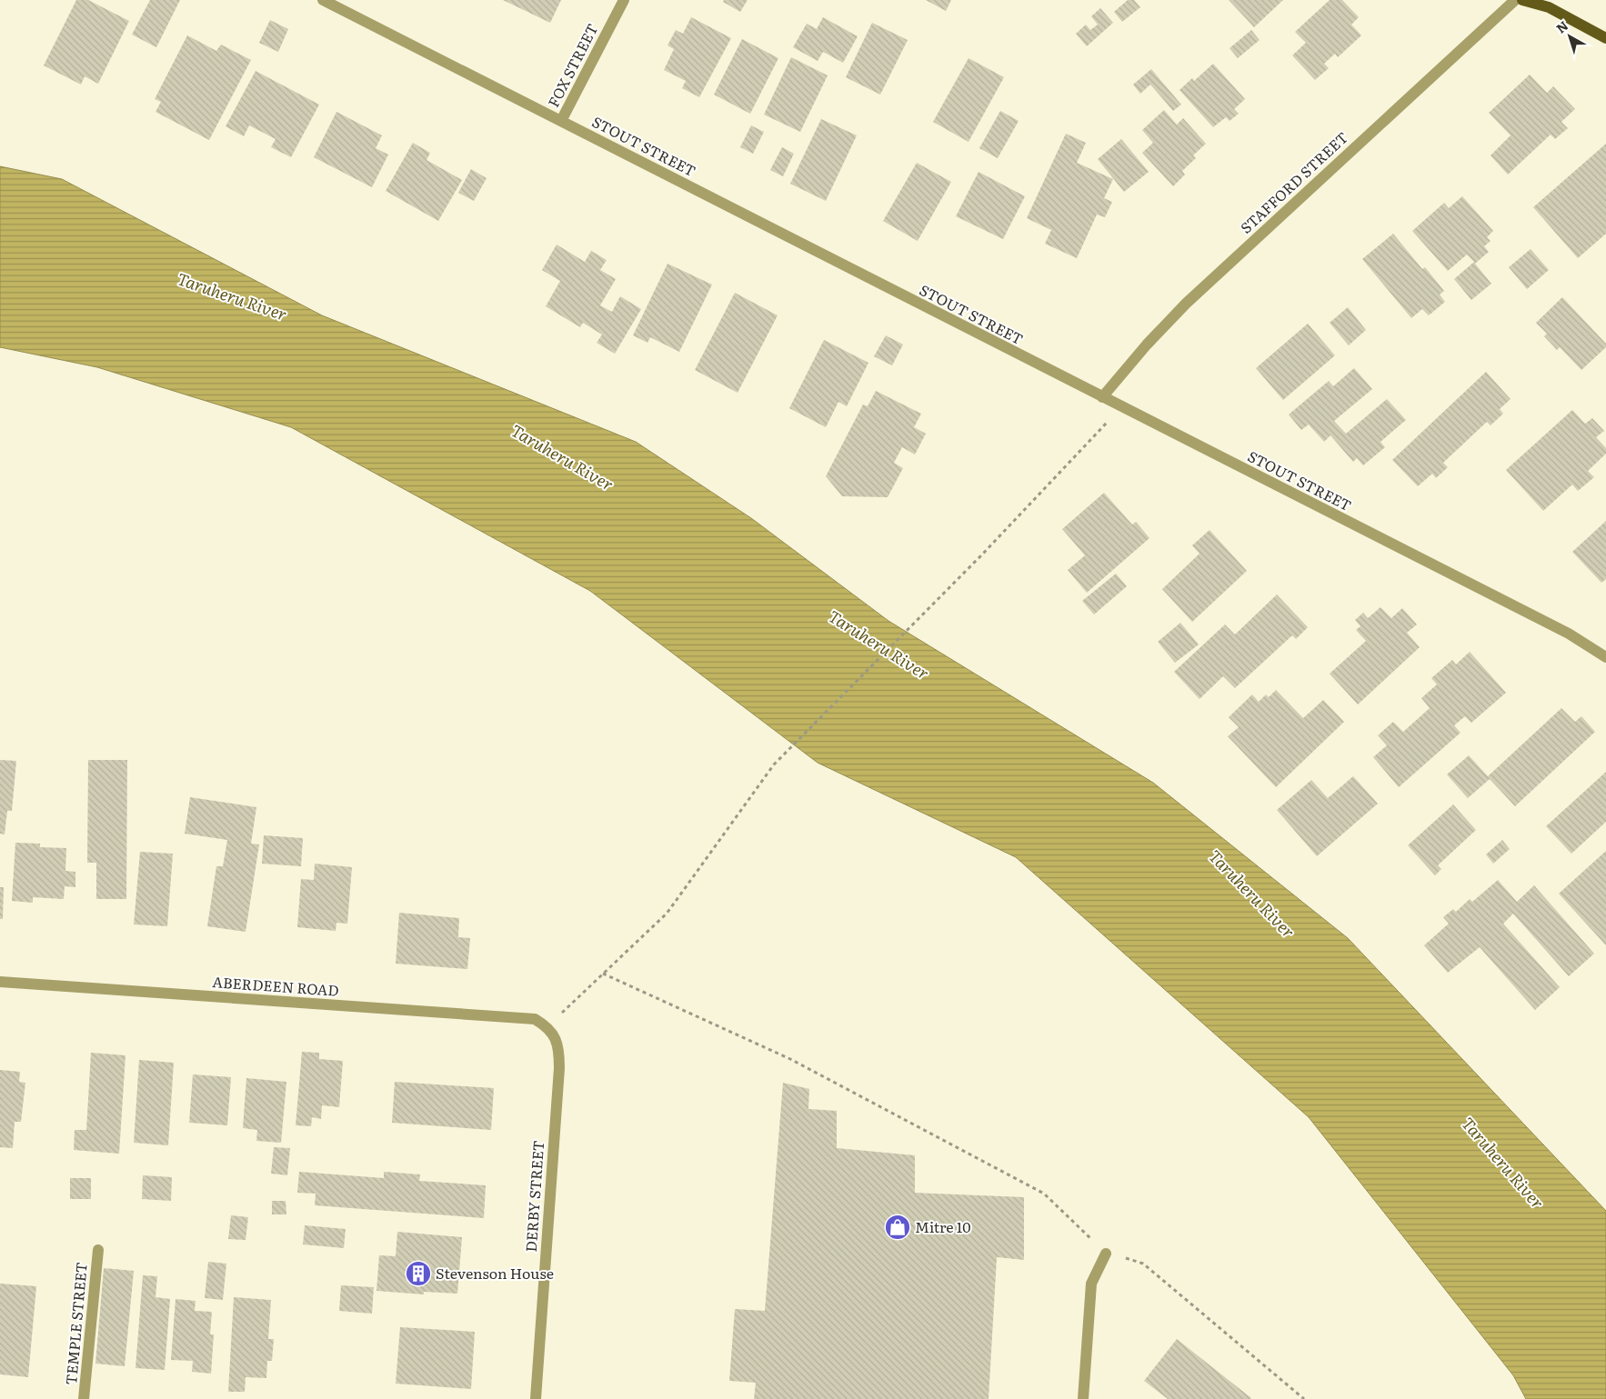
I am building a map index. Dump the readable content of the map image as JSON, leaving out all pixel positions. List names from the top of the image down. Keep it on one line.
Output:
{"streets":{"street":["FOX STREET","STOUT STREET","STAFFORD STREET","ABERDEEN ROAD","DERBY STREET","TEMPLE STREET"]},"crossings":[["FOX STREET","STOUT STREET"],["STOUT STREET","STAFFORD STREET"],["ABERDEEN ROAD","DERBY STREET"]],"water":["Taruheru River"],"places":{"shop":["Mitre 10"],"building":["Stevenson House"]},"north":"top left"}
